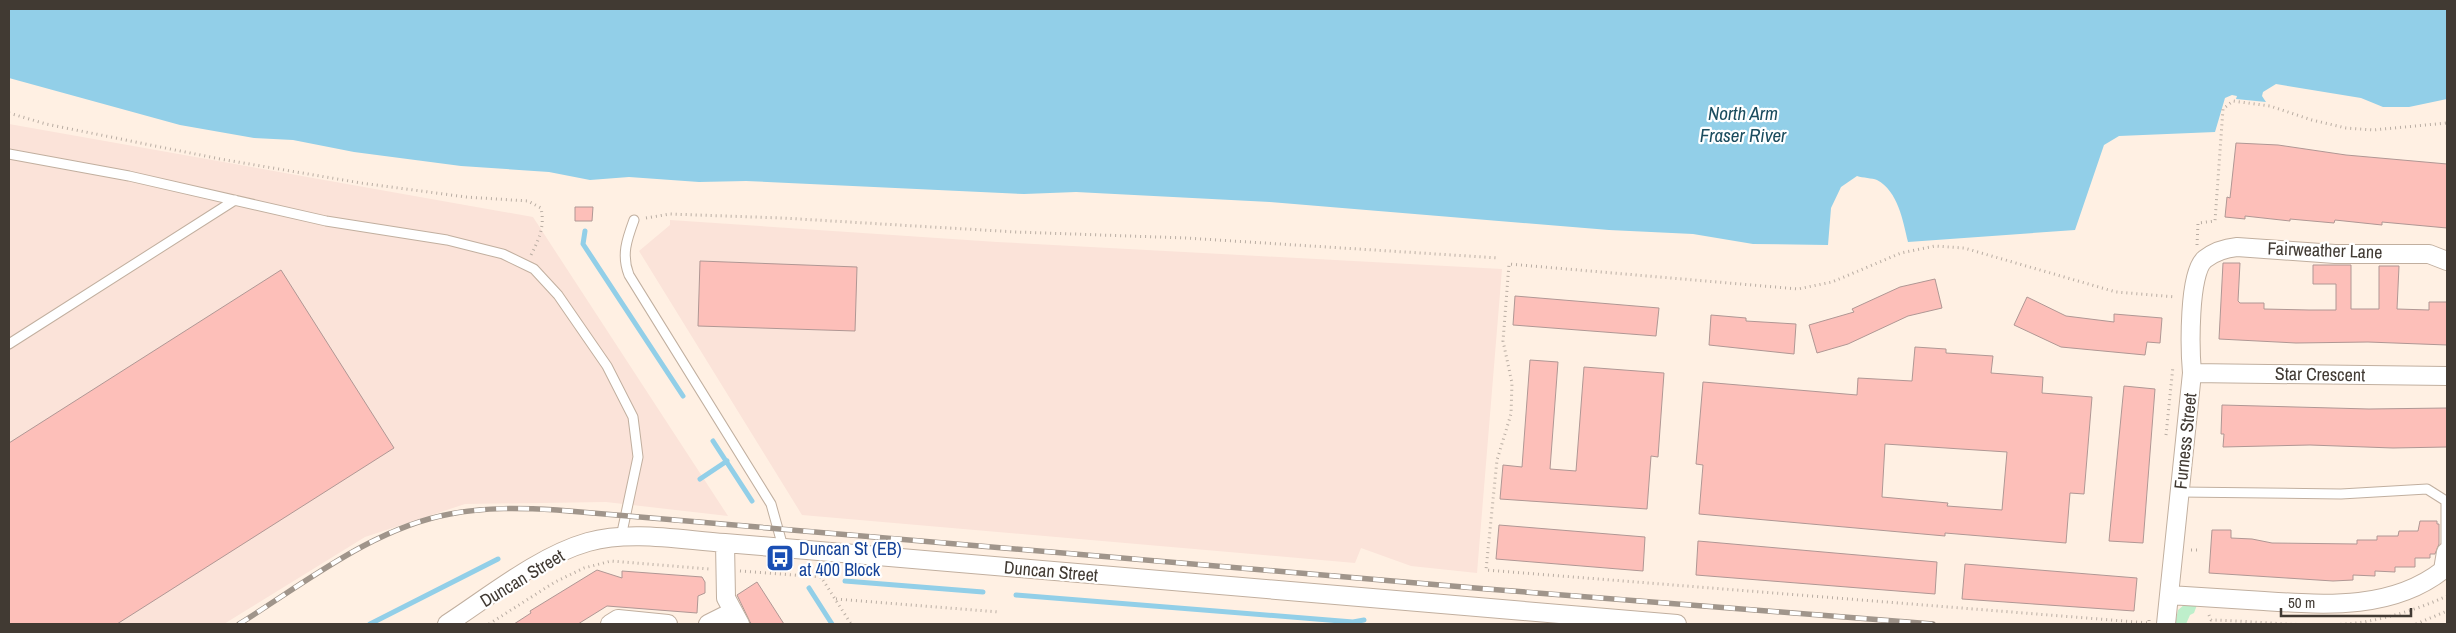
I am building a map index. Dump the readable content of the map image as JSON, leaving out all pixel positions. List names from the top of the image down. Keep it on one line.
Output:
{"streets":{"street":["Fairweather Lane","Star Crescent","Furness Street","Duncan Street"]},"crossings":[["Fairweather Lane","Furness Street"],["Star Crescent","Furness Street"]],"water":["North Arm Fraser River"],"places":{"bus stop":["Duncan St (EB) at 400 Block"]},"scale_bar":"50 m"}
